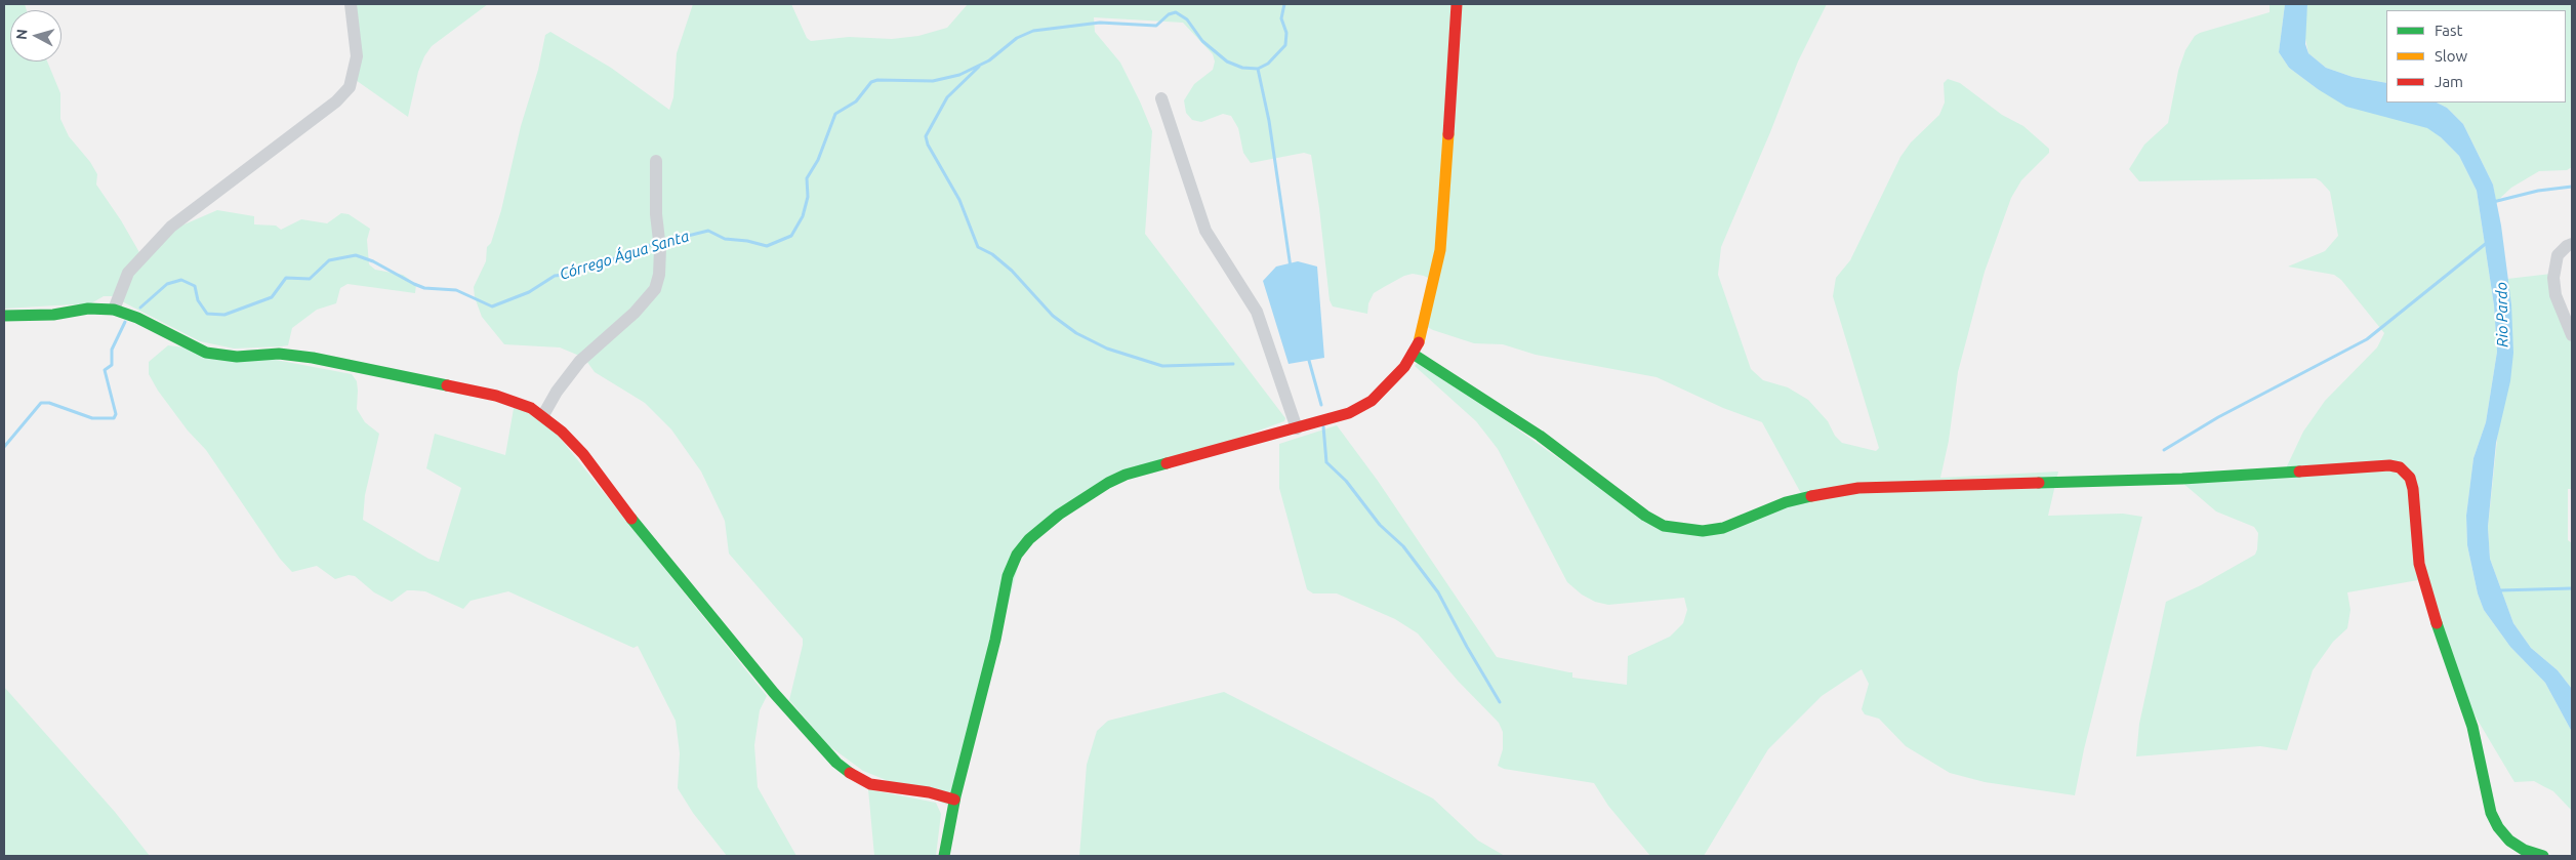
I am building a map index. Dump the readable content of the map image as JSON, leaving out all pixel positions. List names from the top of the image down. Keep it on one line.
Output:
{"water":["Córrego Água Santa","Rio Pardo"],"legend":["Fast","Slow","Jam"],"north":"left"}
